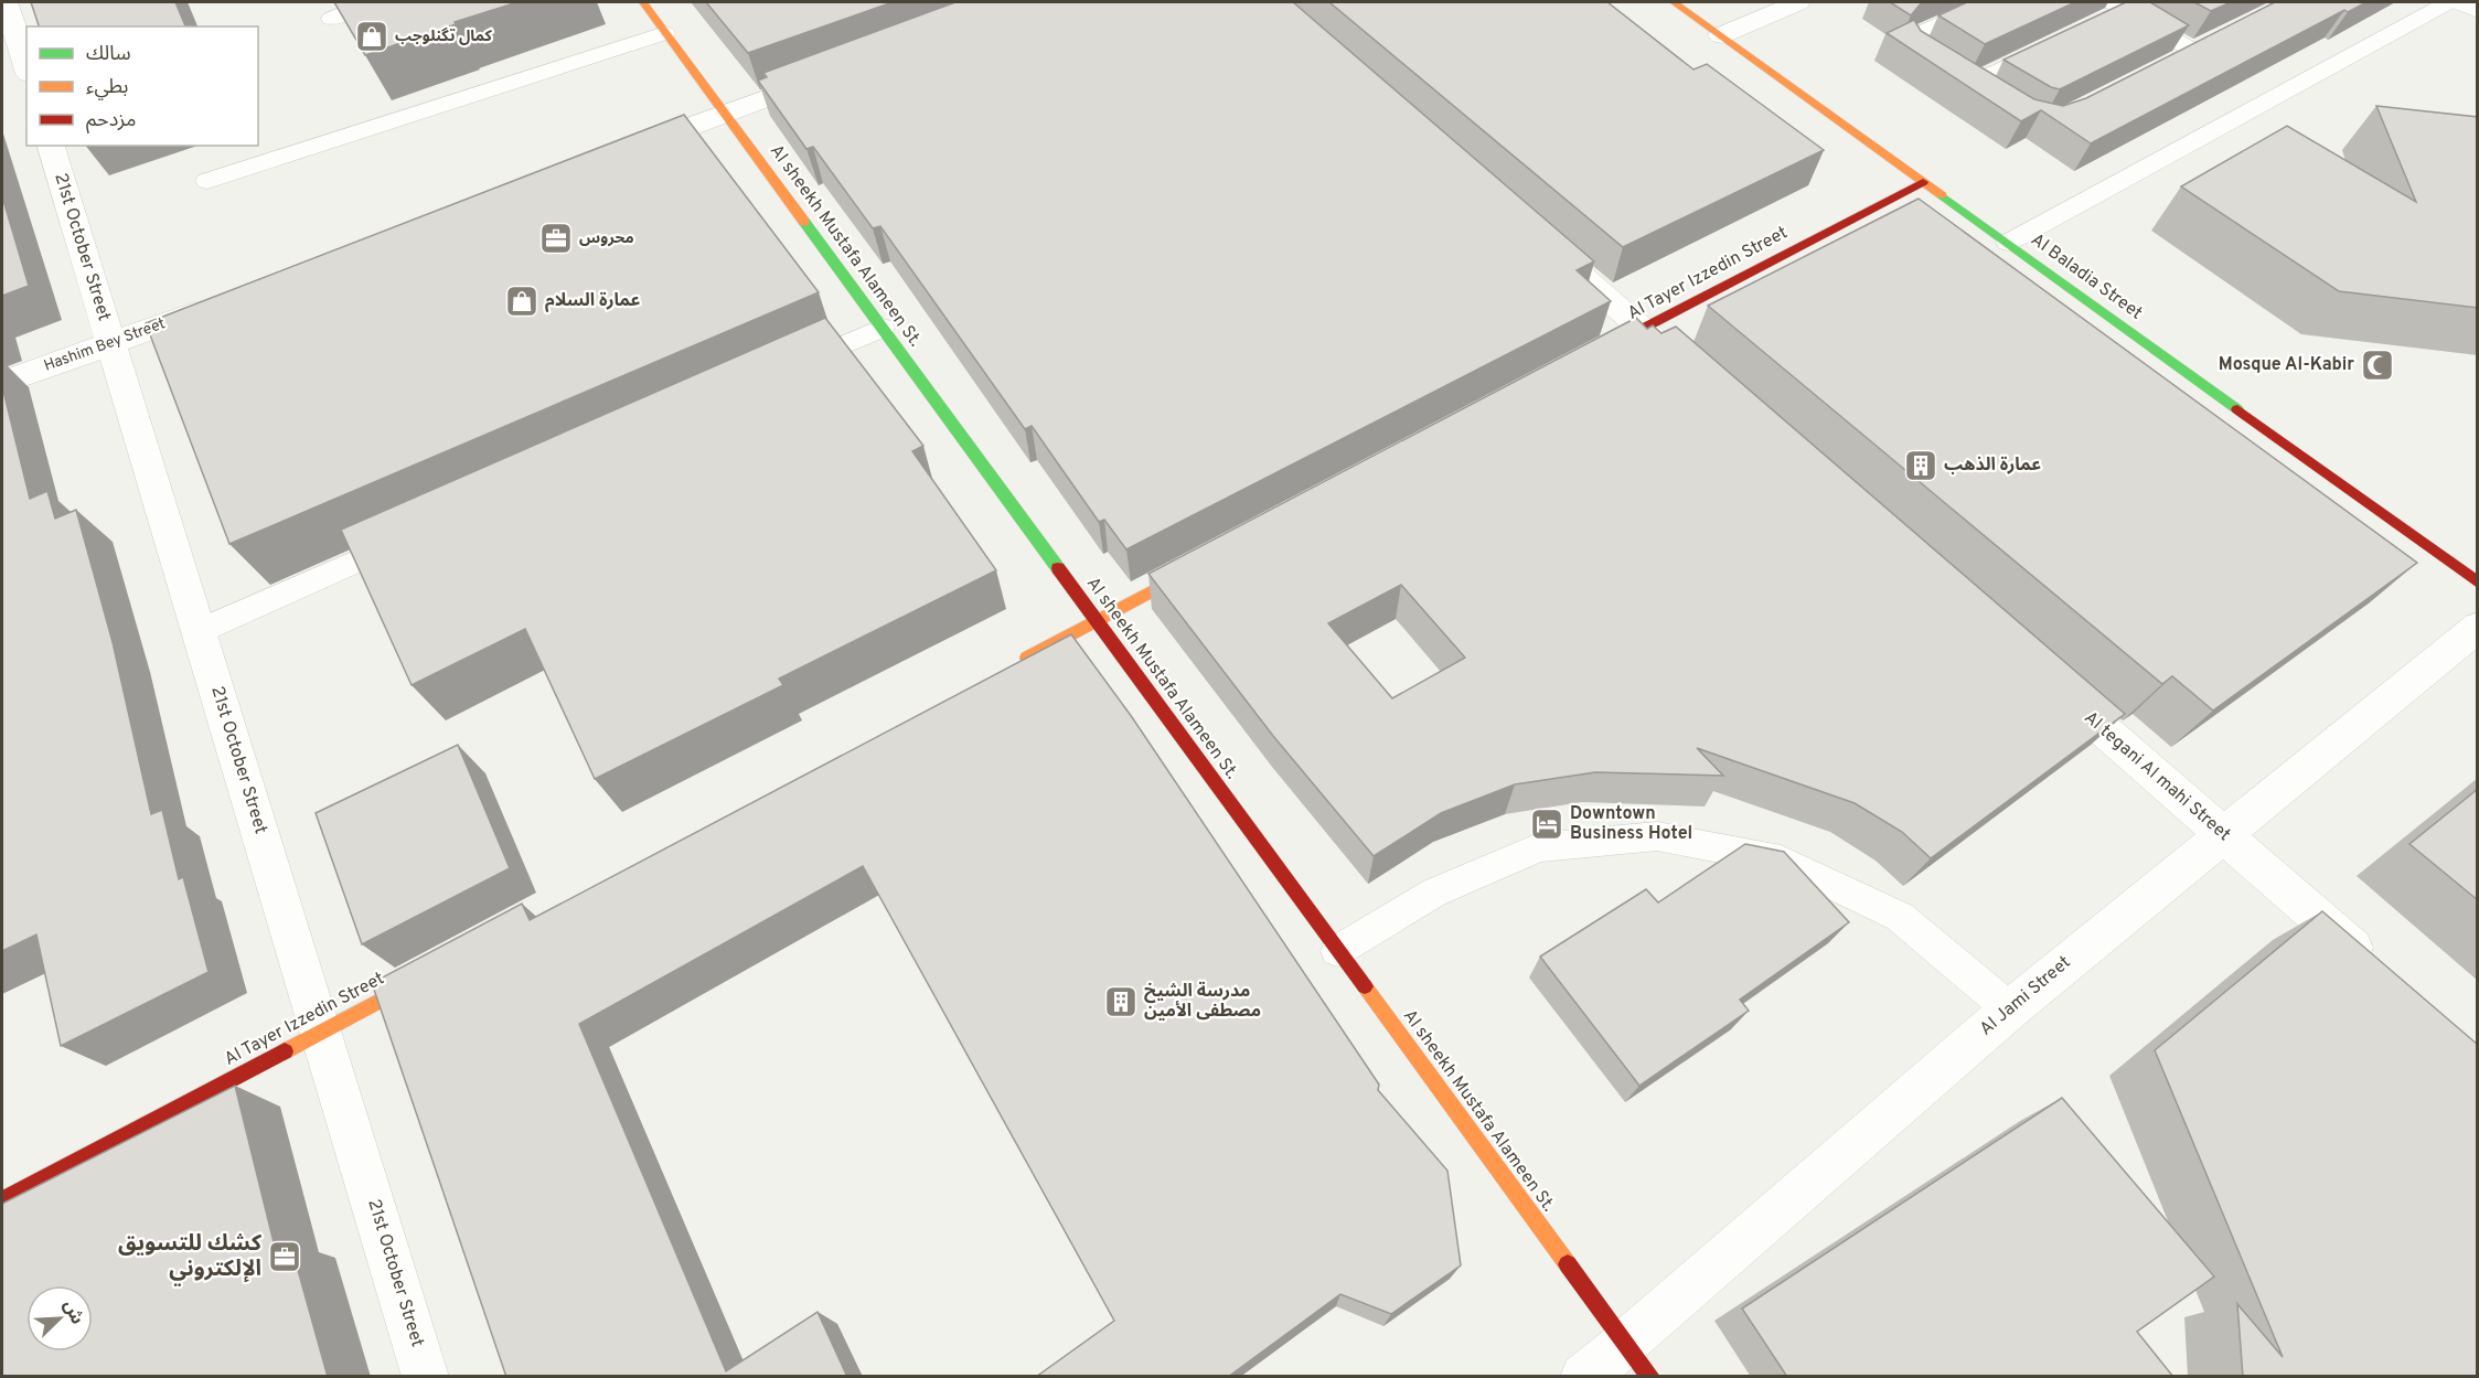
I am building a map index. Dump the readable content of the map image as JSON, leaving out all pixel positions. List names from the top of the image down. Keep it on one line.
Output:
{"streets":{"street":["Al sheekh Mustafa Alameen St.","21st October Street","Al Tayer Izzedin Street","Al Baladia Street","Hashim Bey Street","Al tegani Al mahi Street","Al Jami Street"]},"crossings":[["Al sheekh Mustafa Alameen St.","Al Jami Street"],["21st October Street","Al Tayer Izzedin Street"],["21st October Street","Hashim Bey Street"],["Al Tayer Izzedin Street","Al Baladia Street"],["Al tegani Al mahi Street","Al Jami Street"]],"places":{"shop":["كمال تگنلوجب","عمارة السلام"],"office":["محروس","كشك للتسويق الإلكتروني"],"mosque":["Mosque Al-Kabir"],"building":["عمارة الذهب","مدرسة الشيخ مصطفى الأمين"],"hotel":["Downtown Business Hotel"]},"legend":["سالك","بطيء","مزدحم"],"north":"top right"}
